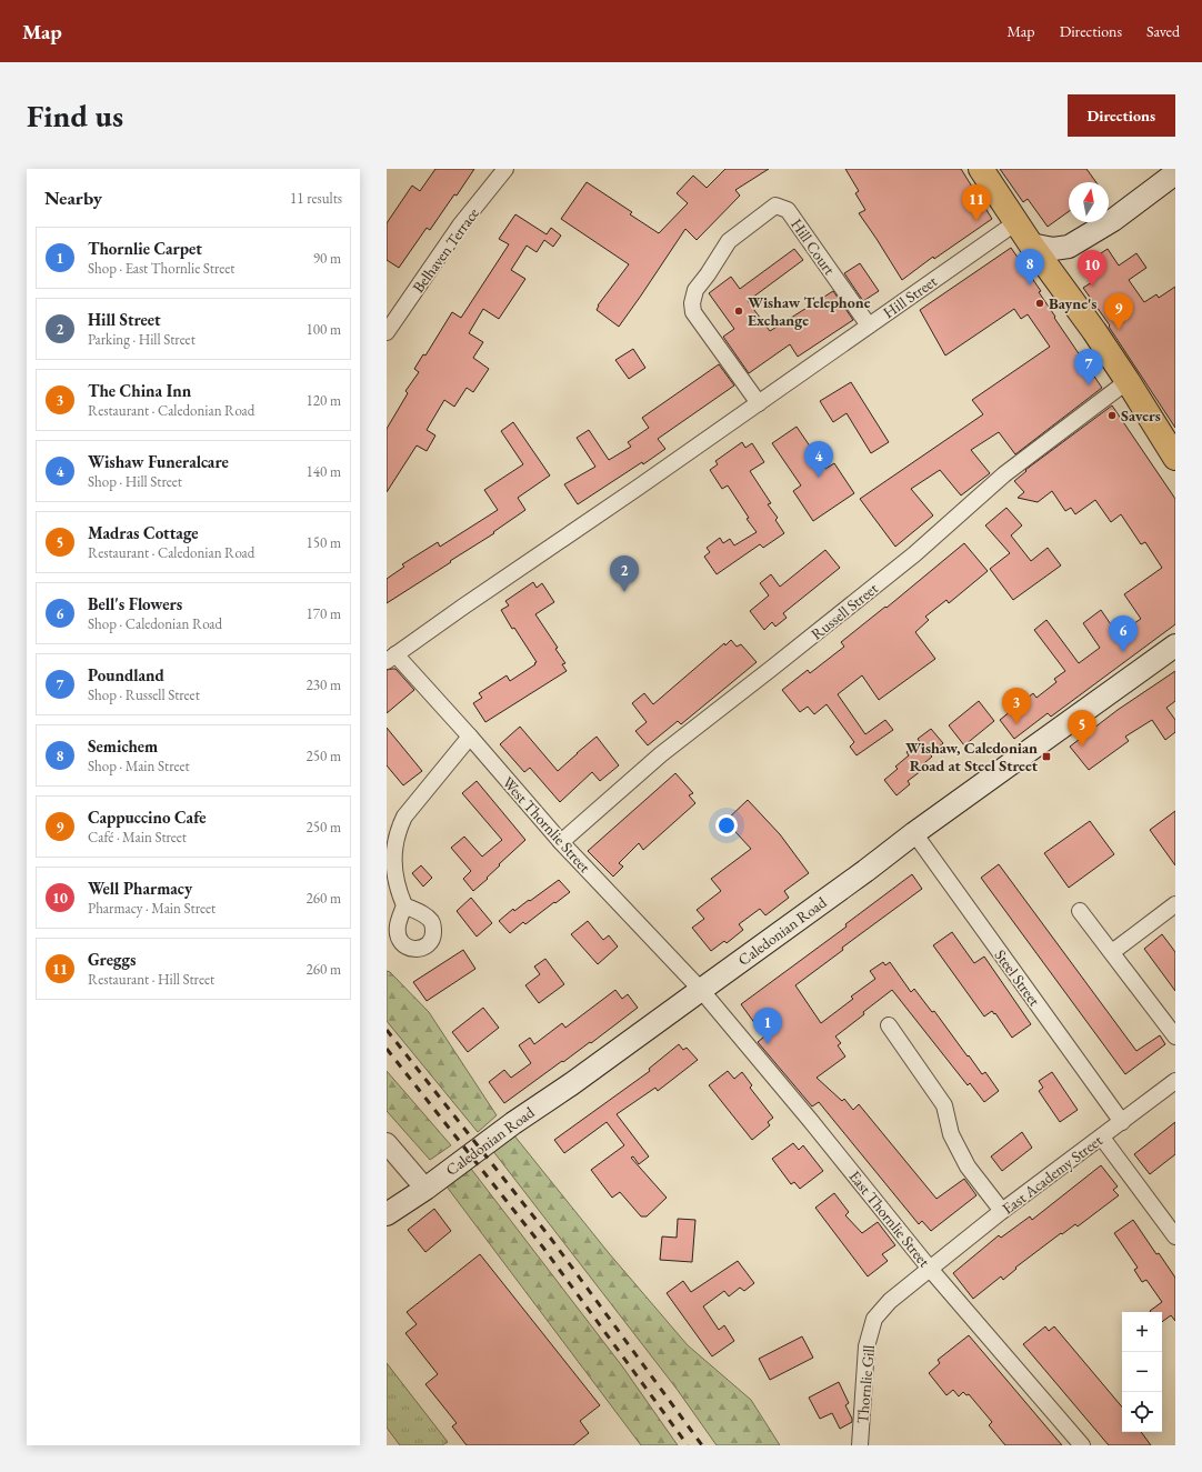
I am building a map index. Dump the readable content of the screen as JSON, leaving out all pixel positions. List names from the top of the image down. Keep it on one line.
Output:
{"streets":{"main road":["Caledonian Road"],"street":["Hill Court","Belhaven Terrace","Hill Street","Russell Street","West Thornlie Street","Steel Street","East Academy Street","East Thornlie Street","Thornlie Gill"]},"crossings":[["Hill Court","Hill Street"],["Hill Street","West Thornlie Street"],["Russell Street","West Thornlie Street"],["West Thornlie Street","Caledonian Road"],["West Thornlie Street","East Thornlie Street"],["Caledonian Road","Steel Street"],["Caledonian Road","East Thornlie Street"],["Steel Street","East Academy Street"],["East Academy Street","East Thornlie Street"],["East Academy Street","Thornlie Gill"],["East Thornlie Street","Thornlie Gill"]],"places":{"other":["Bayne's","Wishaw Telephone Exchange","Savers"],"transit":["Wishaw, Caledonian Road at Steel Street"]},"north":"top","page":{"header":"Map","nav":["Map","Directions","Saved"],"buttons":"Directions","title":"Find us","heading":["Nearby","11 results"],"pins":["11","8","10","9","7","4","2","6","3","5","1"],"list":[{"mark":"1","name":"Thornlie Carpet","note":"Shop · East Thornlie Street","value":"90 m"},{"mark":"2","name":"Hill Street","note":"Parking · Hill Street","value":"100 m"},{"mark":"3","name":"The China Inn","note":"Restaurant · Caledonian Road","value":"120 m"},{"mark":"4","name":"Wishaw Funeralcare","note":"Shop · Hill Street","value":"140 m"},{"mark":"5","name":"Madras Cottage","note":"Restaurant · Caledonian Road","value":"150 m"},{"mark":"6","name":"Bell's Flowers","note":"Shop · Caledonian Road","value":"170 m"},{"mark":"7","name":"Poundland","note":"Shop · Russell Street","value":"230 m"},{"mark":"8","name":"Semichem","note":"Shop · Main Street","value":"250 m"},{"mark":"9","name":"Cappuccino Cafe","note":"Café · Main Street","value":"250 m"},{"mark":"10","name":"Well Pharmacy","note":"Pharmacy · Main Street","value":"260 m"},{"mark":"11","name":"Greggs","note":"Restaurant · Hill Street","value":"260 m"}],"map_buttons":["+","−"]}}
